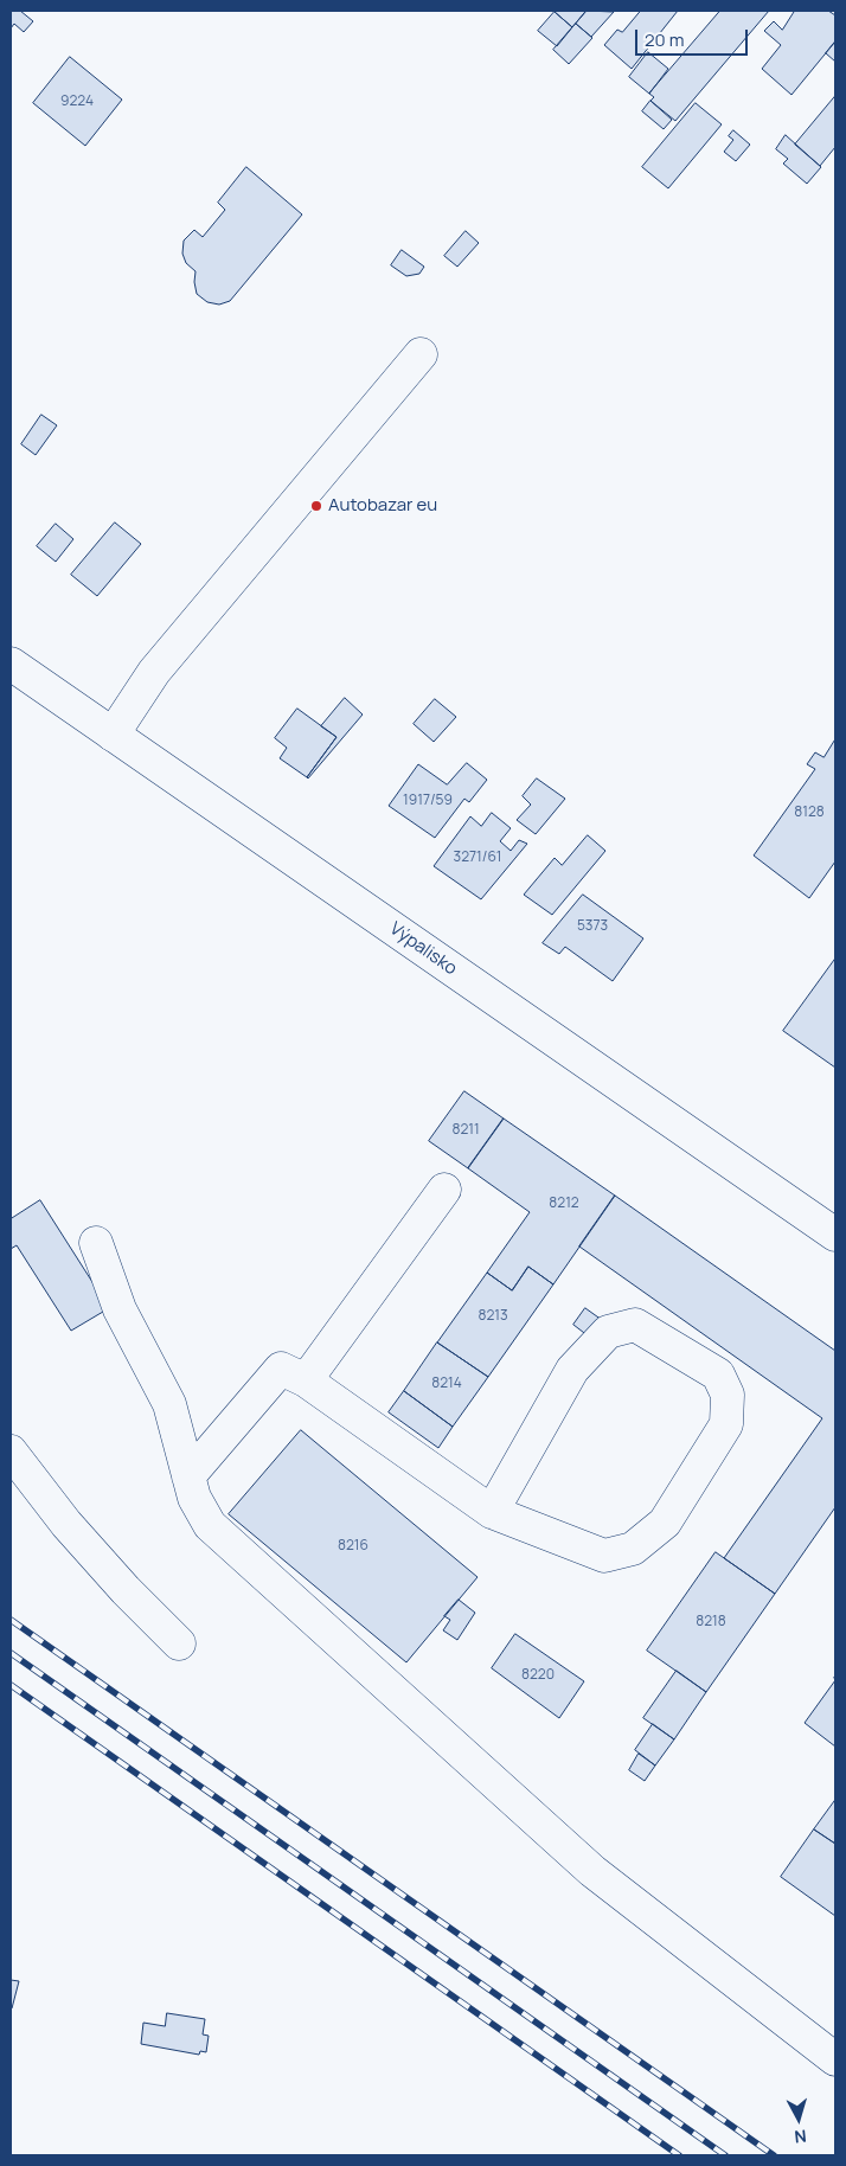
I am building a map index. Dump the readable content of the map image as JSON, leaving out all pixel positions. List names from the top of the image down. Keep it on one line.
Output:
{"streets":{"main road":["Výpalisko"]},"places":["Autobazar eu"],"house_numbers":["9224","1917/59","8128","3271/61","5373","8211","8212","8213","8214","8216","8218","8220"],"scale_bar":"20 m","north":"bottom"}
